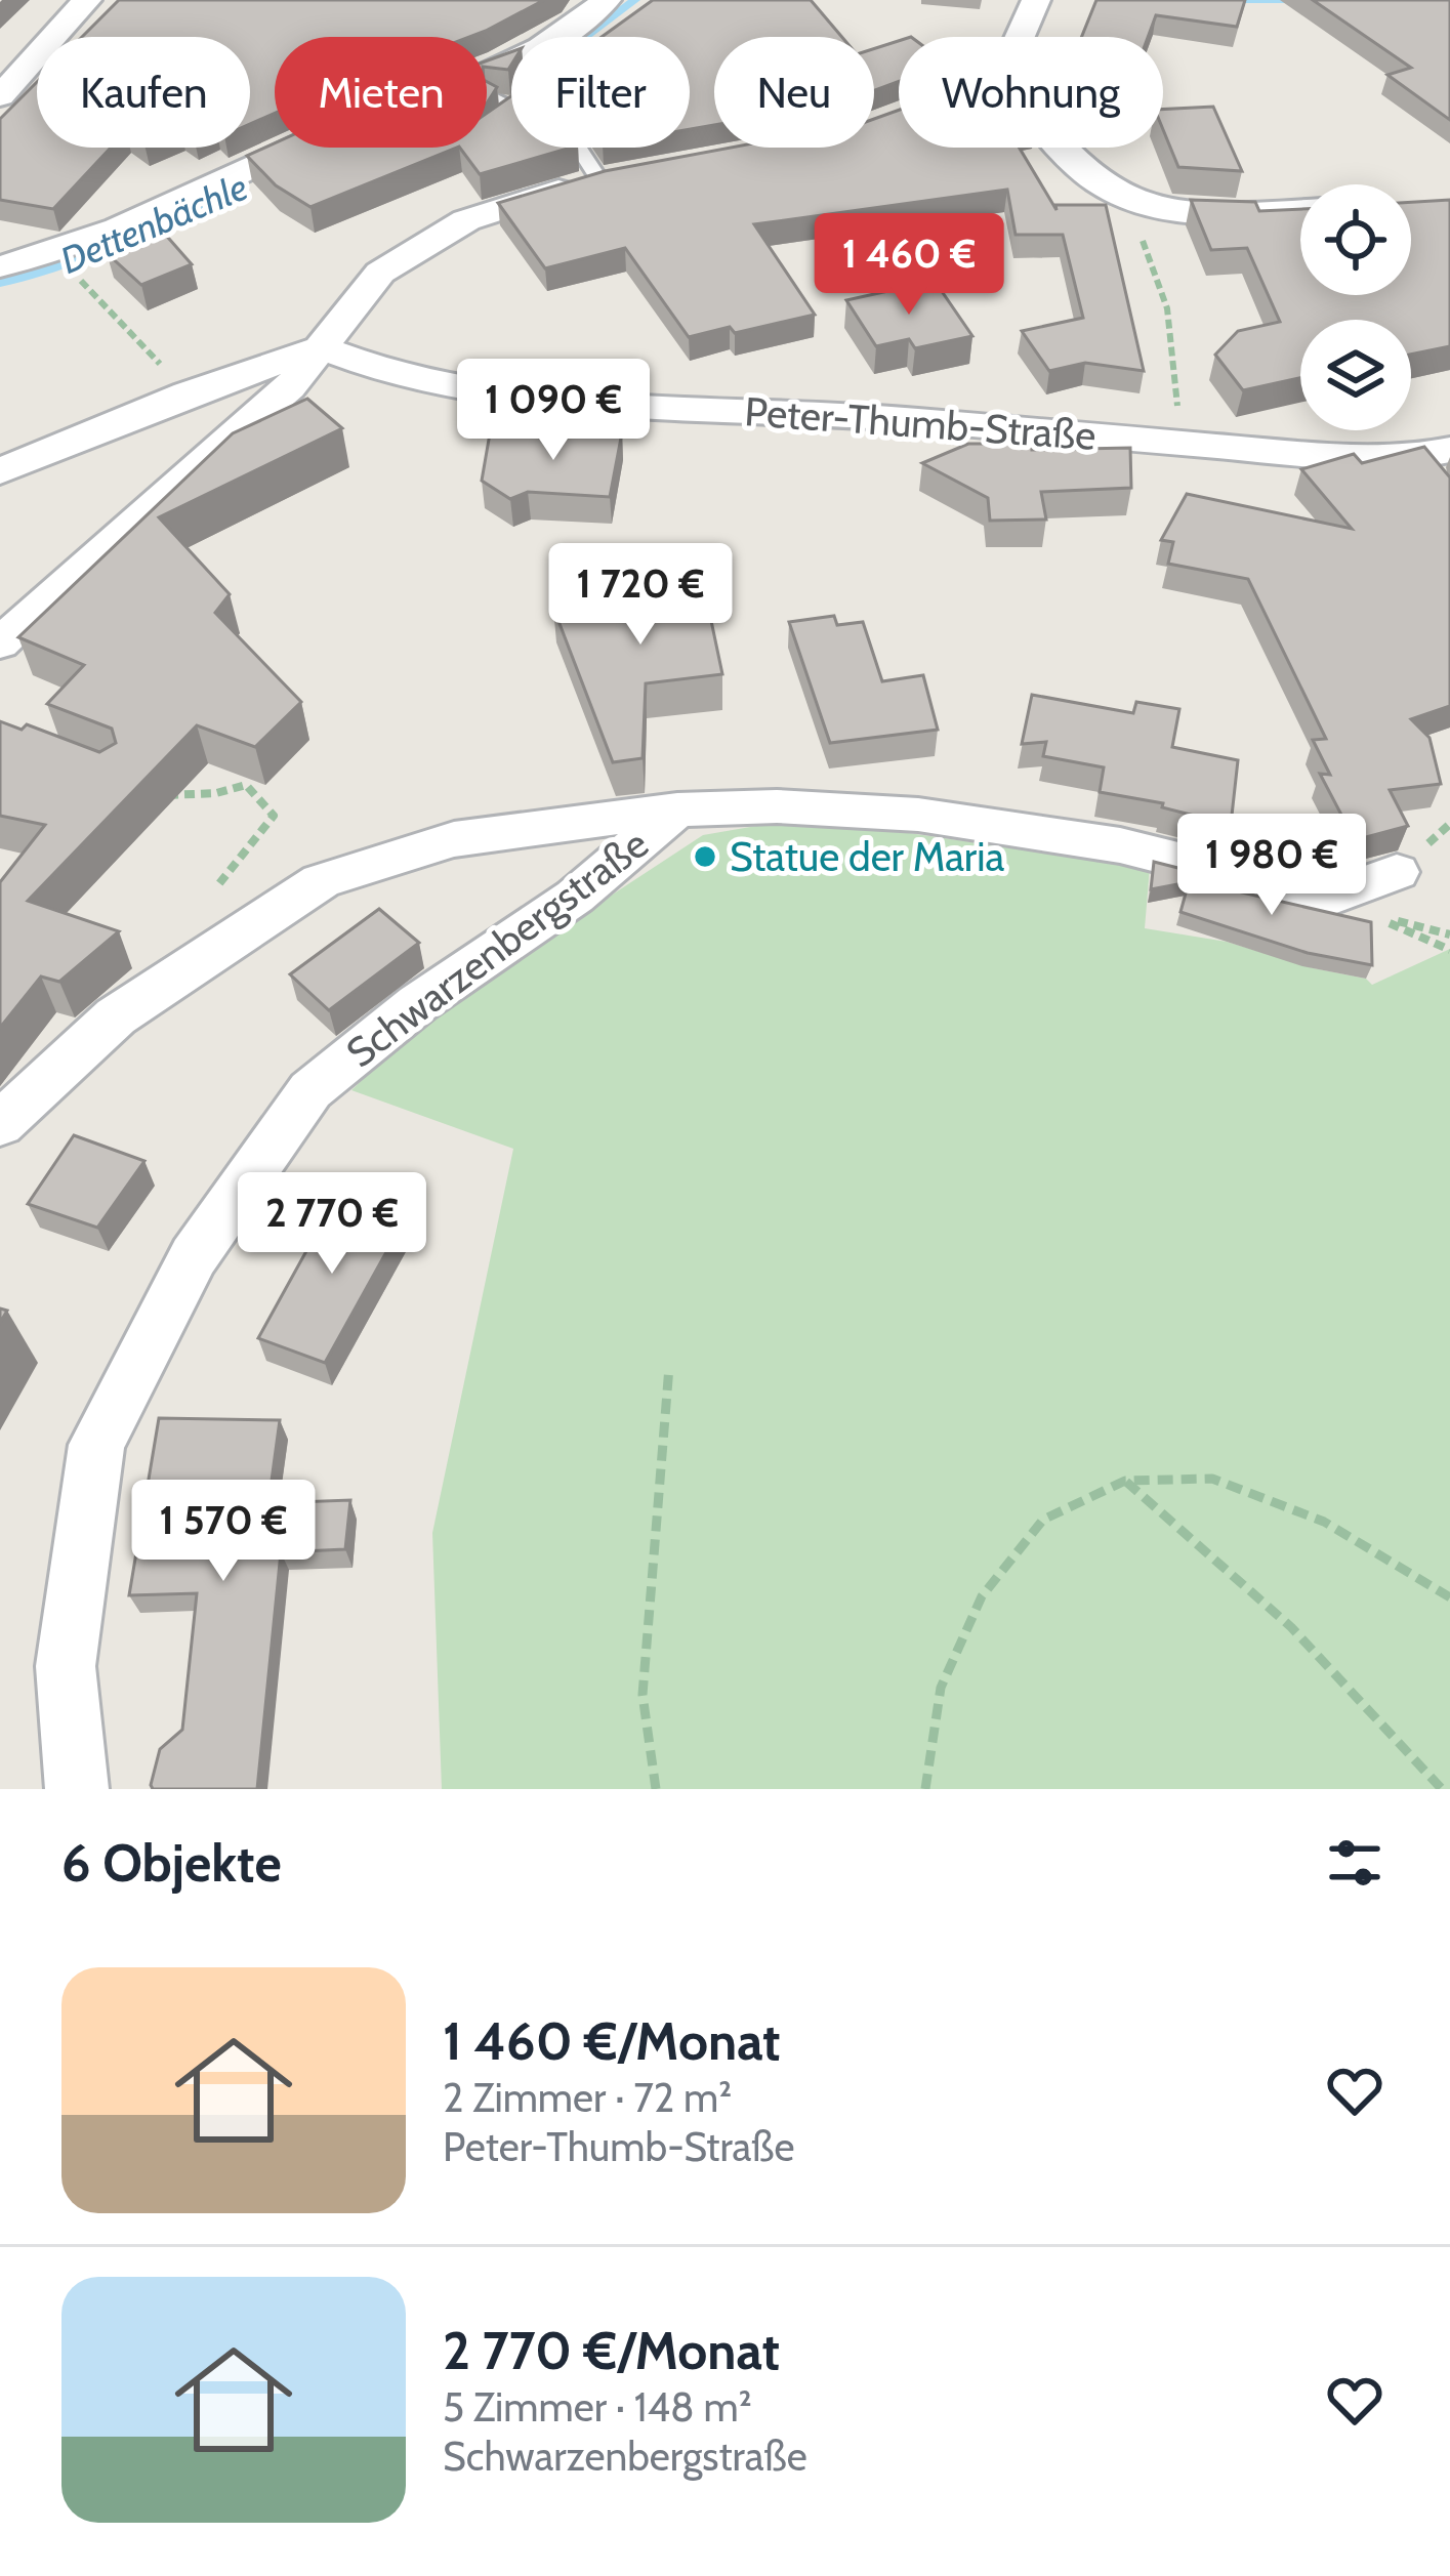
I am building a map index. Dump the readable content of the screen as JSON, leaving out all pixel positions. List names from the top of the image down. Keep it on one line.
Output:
{"streets":{"street":["Peter-Thumb-Straße","Schwarzenbergstraße"]},"water":["Dettenbächle"],"places":["Statue der Maria"],"page":{"chip":["Kaufen","Mieten","Filter","Neu","Wohnung"],"price":["1 460 €","1 090 €","1 720 €","1 980 €","2 770 €","1 570 €"],"heading":"6 Objekte","list":[{"name":"1 460 €/Monat","note":"2 Zimmer · 72 m² · Peter-Thumb-Straße"},{"name":"2 770 €/Monat","note":"5 Zimmer · 148 m² · Schwarzenbergstraße"}]}}
